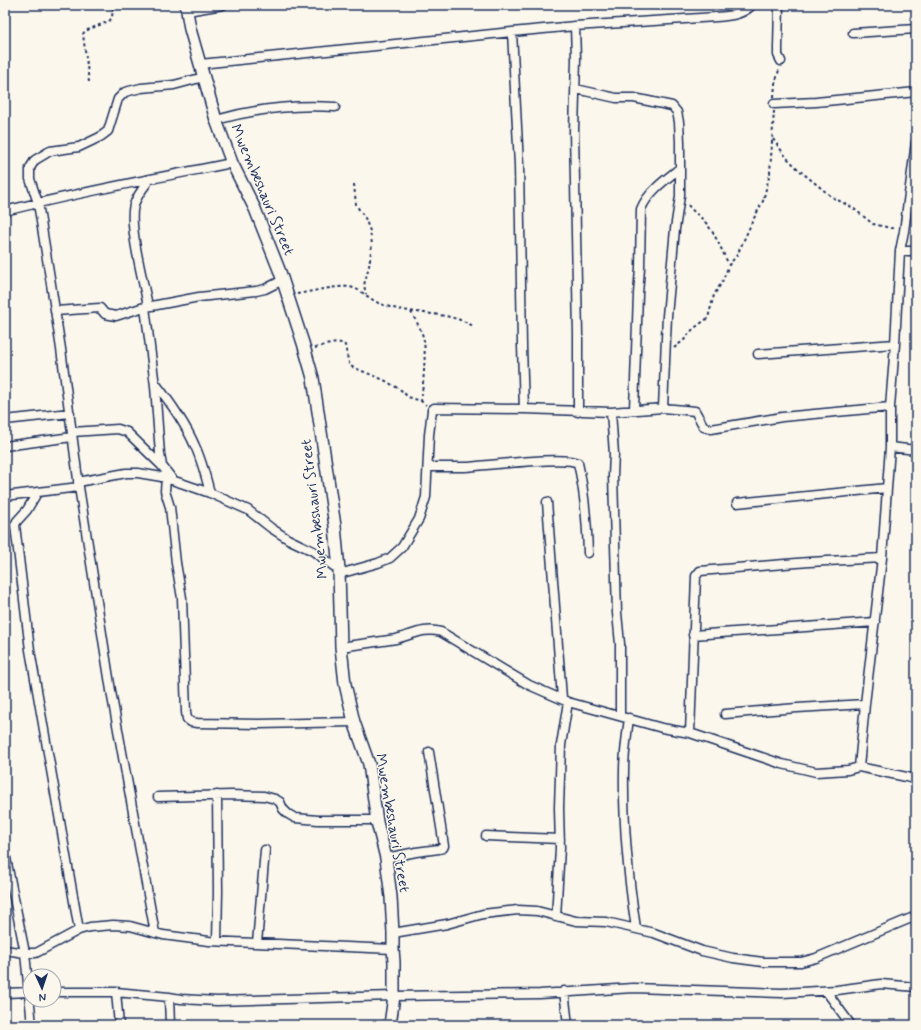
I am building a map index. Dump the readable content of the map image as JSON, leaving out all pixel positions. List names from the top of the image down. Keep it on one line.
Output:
{"streets":{"street":["Mwembeshauri Street"]},"north":"bottom"}
